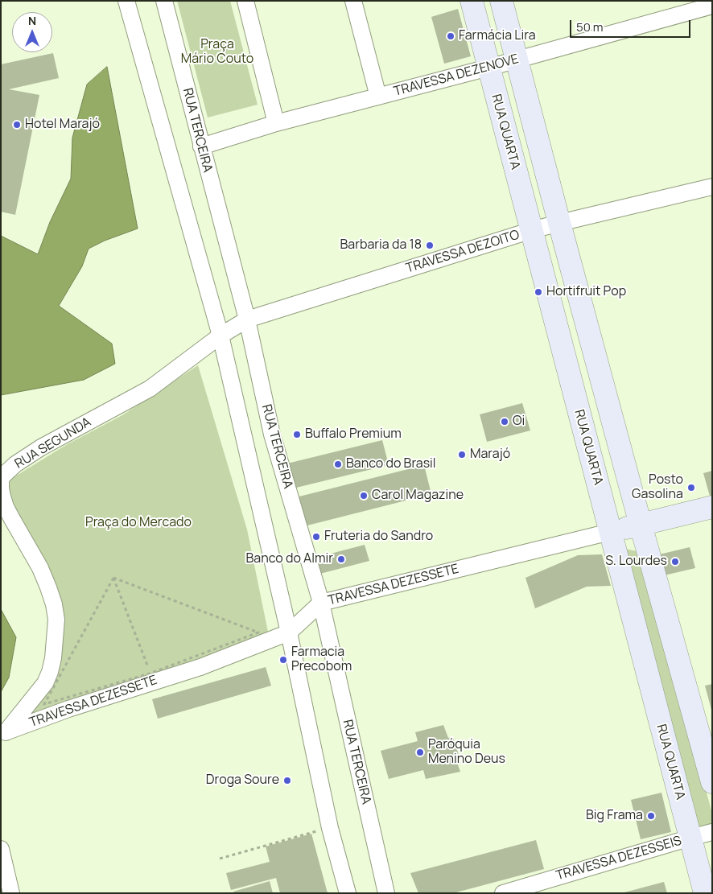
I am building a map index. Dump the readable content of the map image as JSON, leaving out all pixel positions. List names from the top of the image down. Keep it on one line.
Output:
{"streets":{"street":["TRAVESSA DEZENOVE","RUA TERCEIRA","RUA QUARTA","TRAVESSA DEZOITO","RUA SEGUNDA","TRAVESSA DEZESSETE","TRAVESSA DEZESSEIS"]},"crossings":[["TRAVESSA DEZENOVE","RUA TERCEIRA"],["TRAVESSA DEZENOVE","RUA QUARTA"],["RUA TERCEIRA","TRAVESSA DEZOITO"],["RUA TERCEIRA","TRAVESSA DEZESSETE"],["RUA QUARTA","TRAVESSA DEZOITO"],["RUA QUARTA","TRAVESSA DEZESSETE"],["RUA QUARTA","TRAVESSA DEZESSEIS"],["TRAVESSA DEZOITO","RUA SEGUNDA"],["RUA SEGUNDA","TRAVESSA DEZESSETE"]],"parks":["Praça Mário Couto","Praça do Mercado"],"places":["Farmácia Lira","Hotel Marajó","Barbaria da 18","Hortifruit Pop","Oi","Buffalo Premium","Marajó","Banco do Brasil","Posto Gasolina","Carol Magazine","Fruteria do Sandro","Banco do Almir","S. Lourdes","Farmacia Precobom","Paróquia Menino Deus","Droga Soure","Big Frama"],"scale_bar":"50 m","north":"top"}
